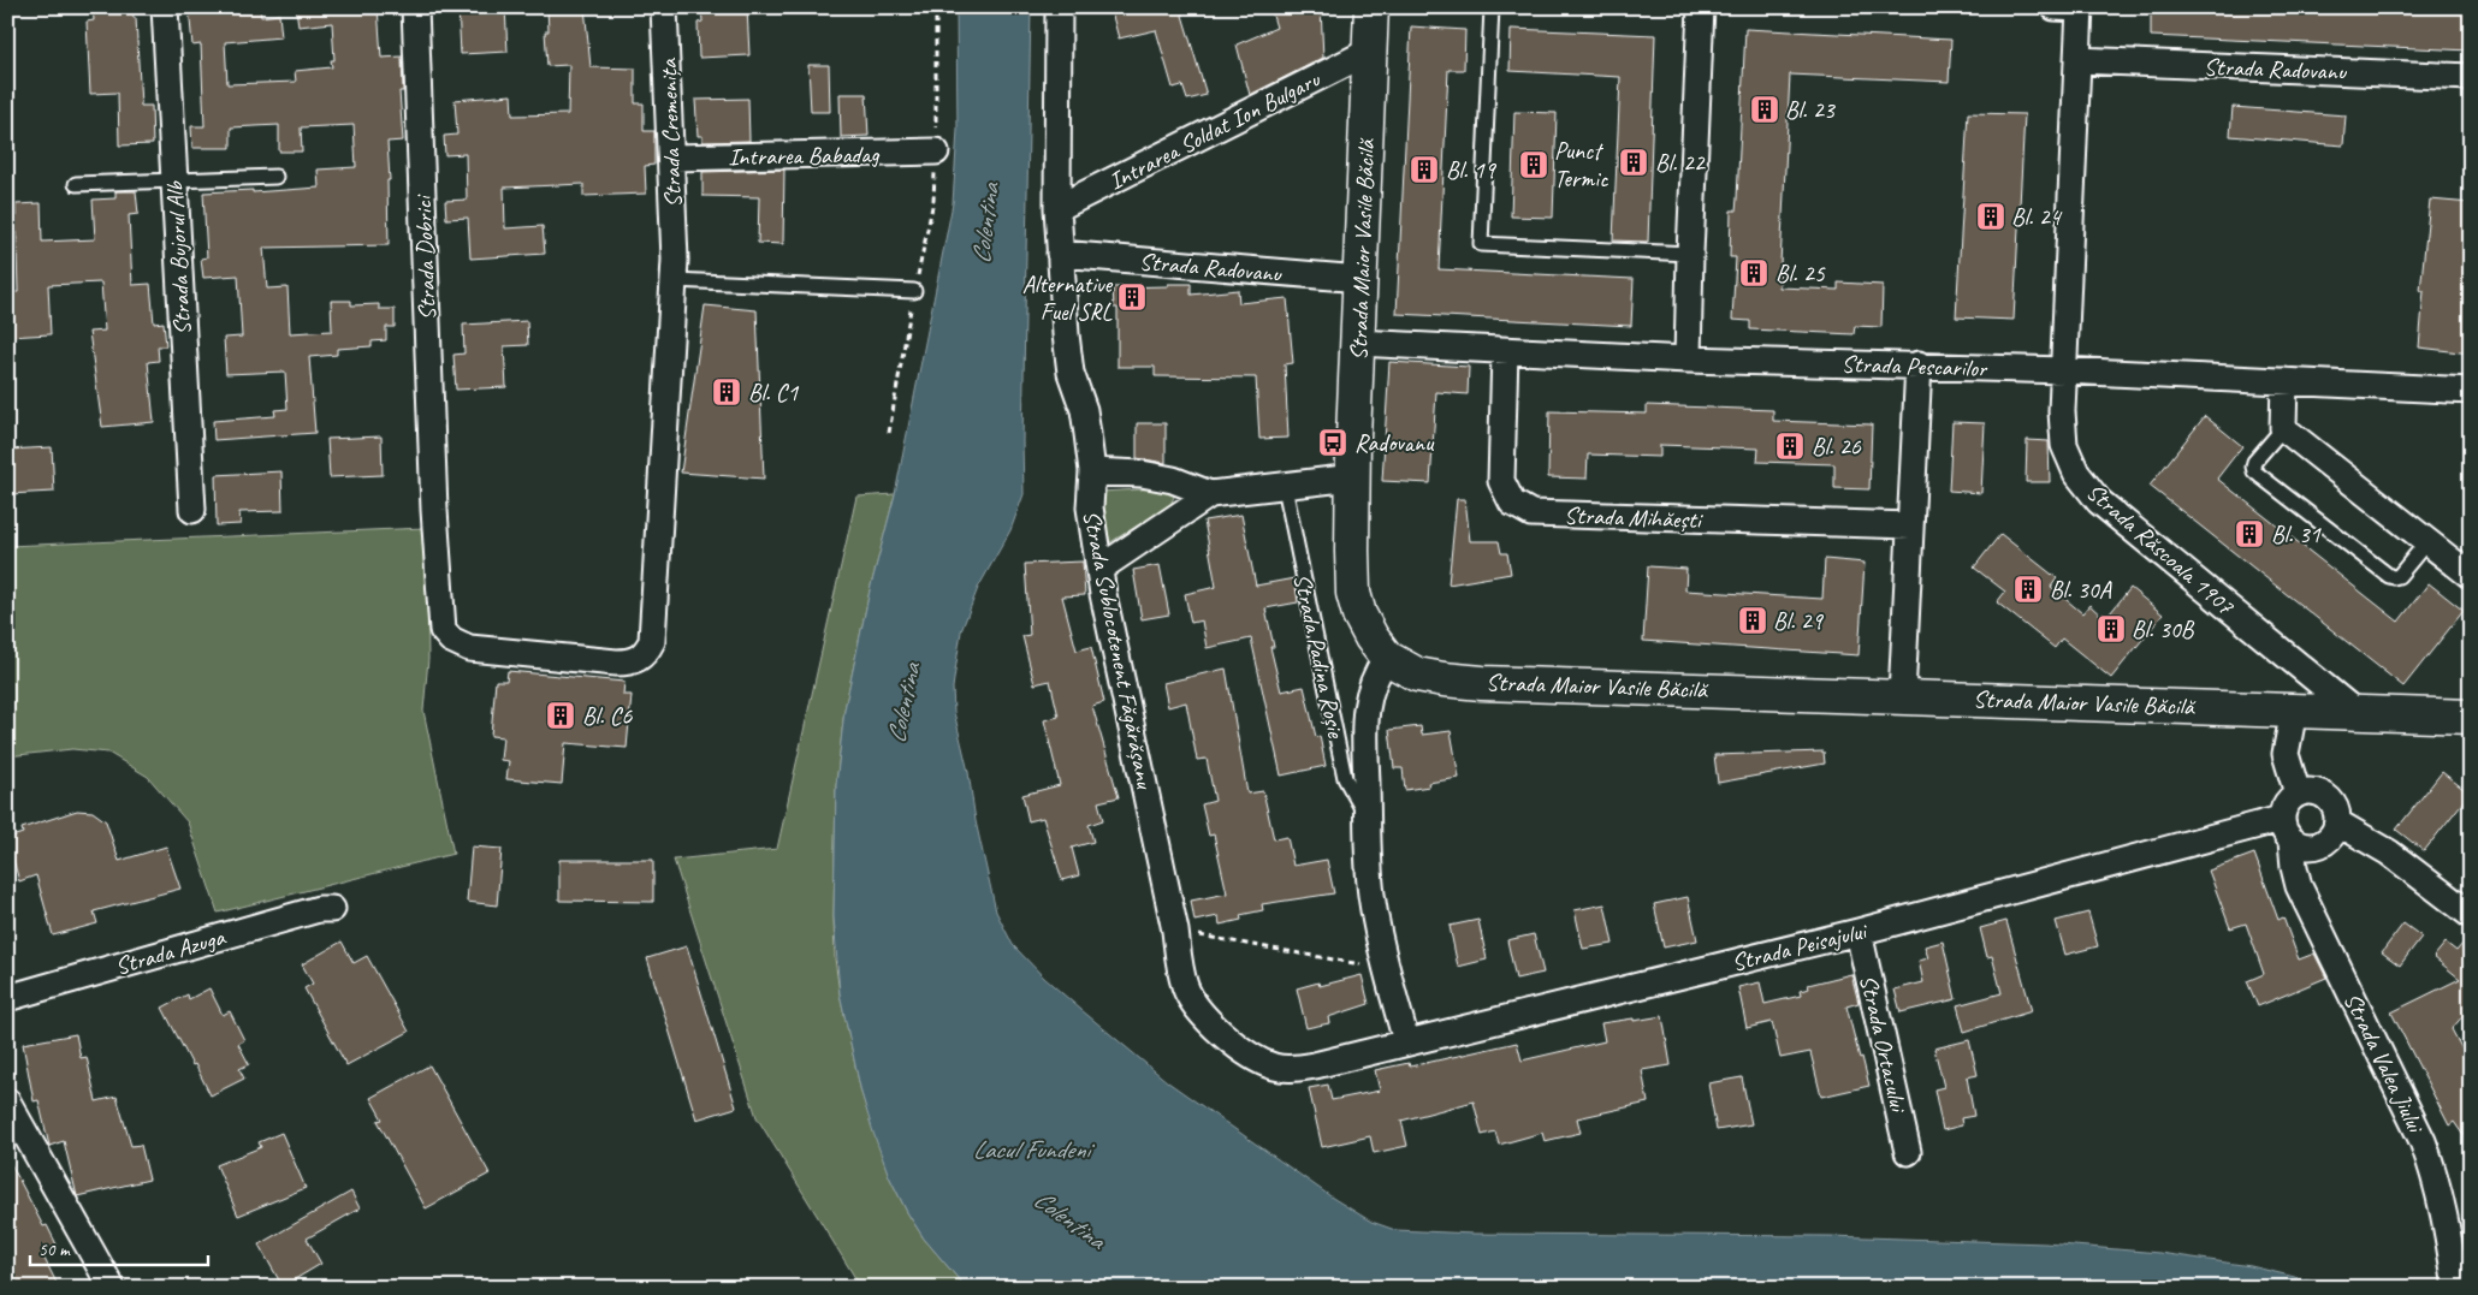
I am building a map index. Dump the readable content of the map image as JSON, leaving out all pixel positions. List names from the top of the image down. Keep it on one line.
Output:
{"streets":{"street":["Strada Radovanu","Intrarea Soldat Ion Bulgaru","Strada Cremenița","Intrarea Babadag","Strada Maior Vasile Băcilă","Strada Bujorul Alb","Strada Dobrici","Strada Pescarilor","Strada Mihăești","Strada Răscoala 1907","Strada Sublocotenent Făgărășanu","Strada Padina Roșie","Strada Peisajului","Strada Azuga","Strada Ortacului","Strada Valea Jiului"]},"crossings":[["Strada Radovanu","Strada Maior Vasile Băcilă"],["Strada Radovanu","Strada Răscoala 1907"],["Strada Radovanu","Strada Sublocotenent Făgărășanu"],["Intrarea Soldat Ion Bulgaru","Strada Maior Vasile Băcilă"],["Intrarea Soldat Ion Bulgaru","Strada Sublocotenent Făgărășanu"],["Strada Cremenița","Intrarea Babadag"],["Strada Cremenița","Strada Dobrici"],["Strada Maior Vasile Băcilă","Strada Pescarilor"],["Strada Maior Vasile Băcilă","Strada Răscoala 1907"],["Strada Maior Vasile Băcilă","Strada Padina Roșie"],["Strada Pescarilor","Strada Mihăești"],["Strada Pescarilor","Strada Răscoala 1907"],["Strada Sublocotenent Făgărășanu","Strada Peisajului"],["Strada Padina Roșie","Strada Peisajului"],["Strada Peisajului","Strada Ortacului"],["Strada Peisajului","Strada Valea Jiului"]],"water":["Colentina","Lacul Fundeni"],"places":{"building":["Bl. 23","Bl. 22","Punct Termic","Bl. 19","Bl. 24","Bl. 25","Alternative Fuel SRL","Bl. C1","Bl. 26","Bl. 31","Bl. 30A","Bl. 29","Bl. 30B","Bl. C6"],"bus stop":["Radovanu"]},"scale_bar":"50 m"}
